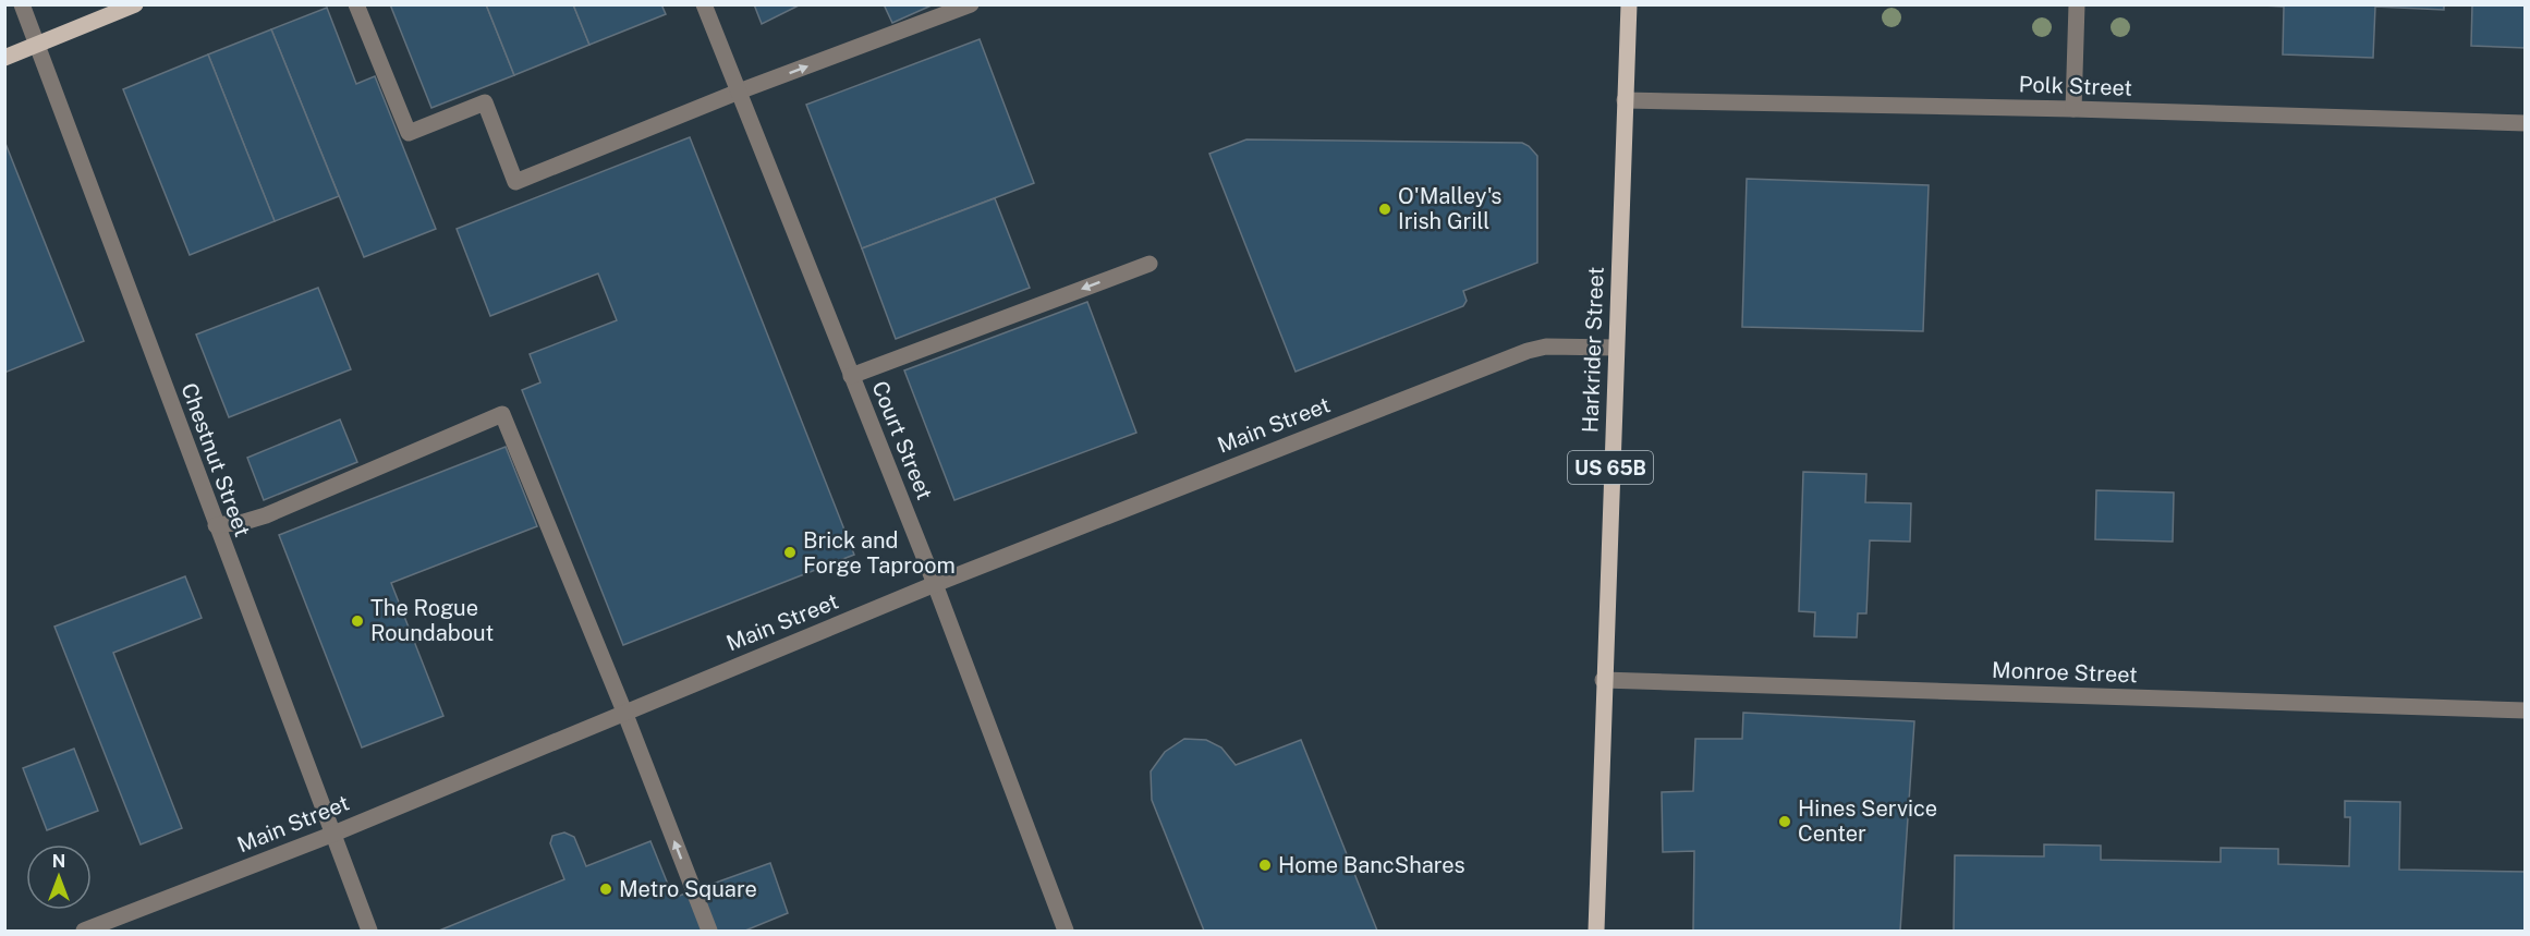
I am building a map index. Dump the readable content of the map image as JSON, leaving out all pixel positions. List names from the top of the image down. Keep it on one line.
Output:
{"streets":{"main road":["Harkrider Street","US 65B"],"street":["Polk Street","Main Street","Court Street","Chestnut Street","Monroe Street"]},"crossings":[["Polk Street","Harkrider Street"],["Harkrider Street","Main Street"],["Harkrider Street","Monroe Street"],["Main Street","Court Street"],["Main Street","Chestnut Street"]],"places":["O'Malley's Irish Grill","Brick and Forge Taproom","The Rogue Roundabout","Hines Service Center","Home BancShares","Metro Square"],"north":"top"}
